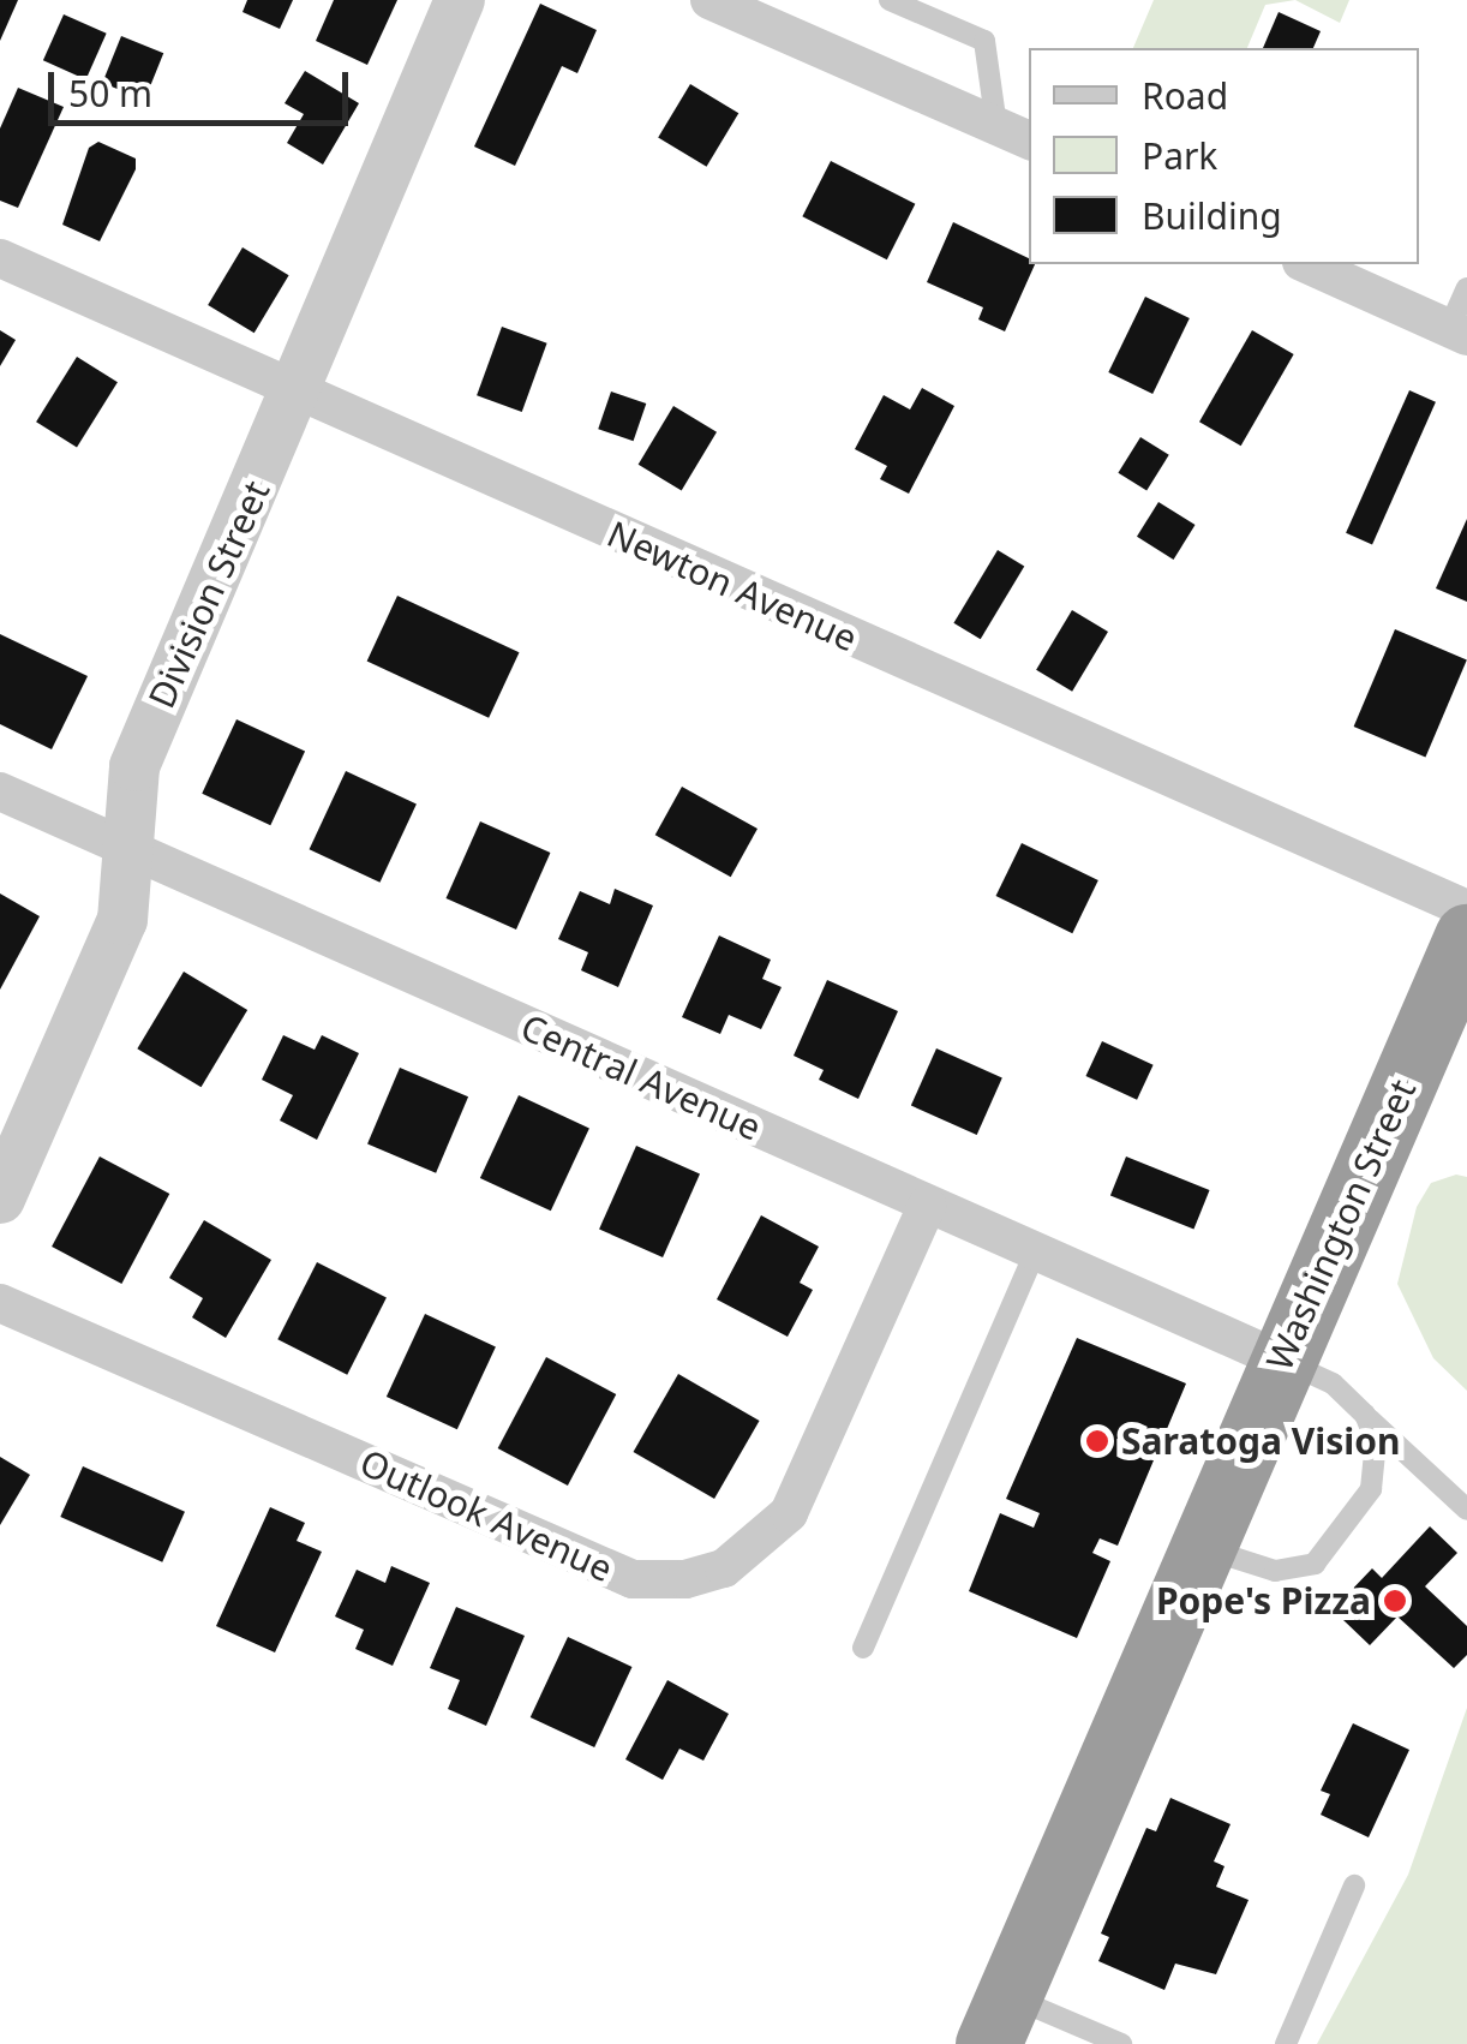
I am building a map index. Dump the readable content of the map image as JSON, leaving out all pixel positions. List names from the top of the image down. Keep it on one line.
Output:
{"streets":{"highway":["Washington Street"],"street":["Newton Avenue","Division Street","Central Avenue","Outlook Avenue"]},"crossings":[["Newton Avenue","Division Street"],["Division Street","Central Avenue"],["Central Avenue","Washington Street"],["Central Avenue","Outlook Avenue"]],"places":["Saratoga Vision","Pope's Pizza"],"legend":["Road","Park","Building"],"scale_bar":"50 m"}
